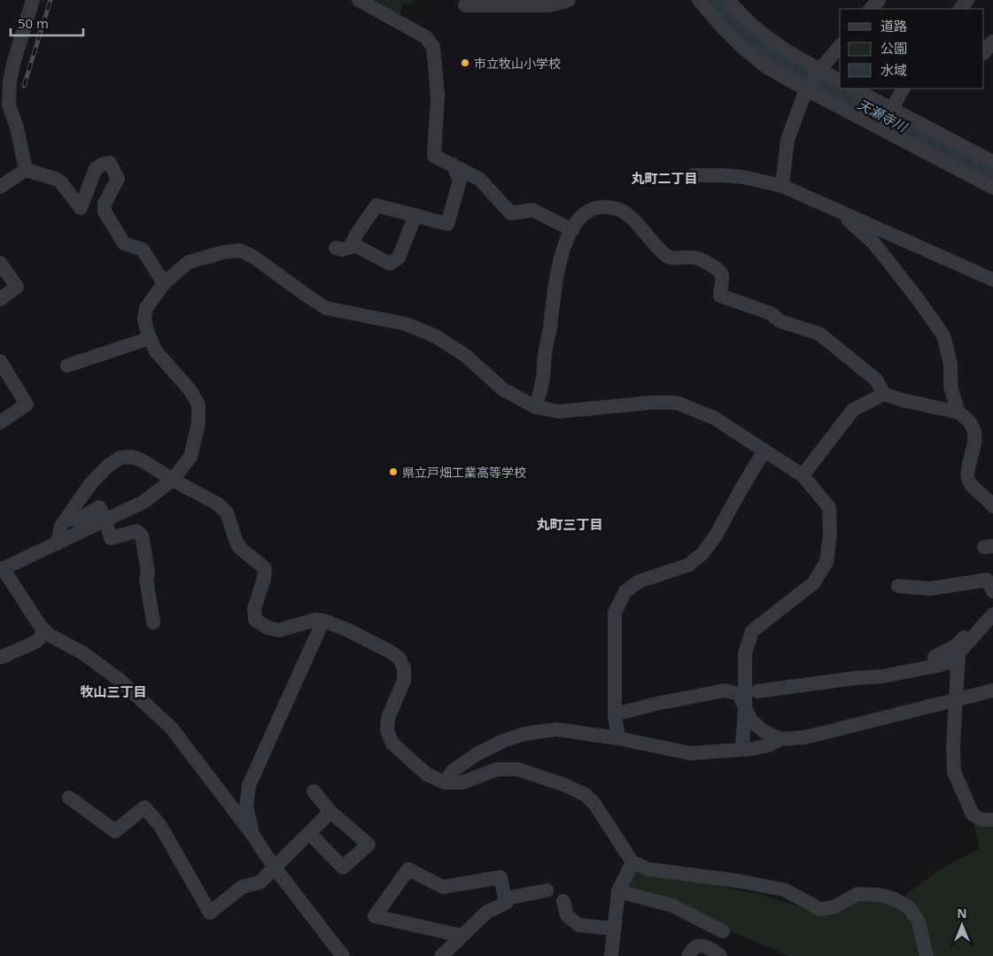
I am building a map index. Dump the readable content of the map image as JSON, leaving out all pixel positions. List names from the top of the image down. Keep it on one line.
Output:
{"districts":["丸町二丁目","丸町三丁目","牧山三丁目"],"water":["天瀬寺川"],"places":["市立牧山小学校","県立戸畑工業高等学校"],"legend":["道路","公園","水域"],"scale_bar":"50 m","north":"top"}
